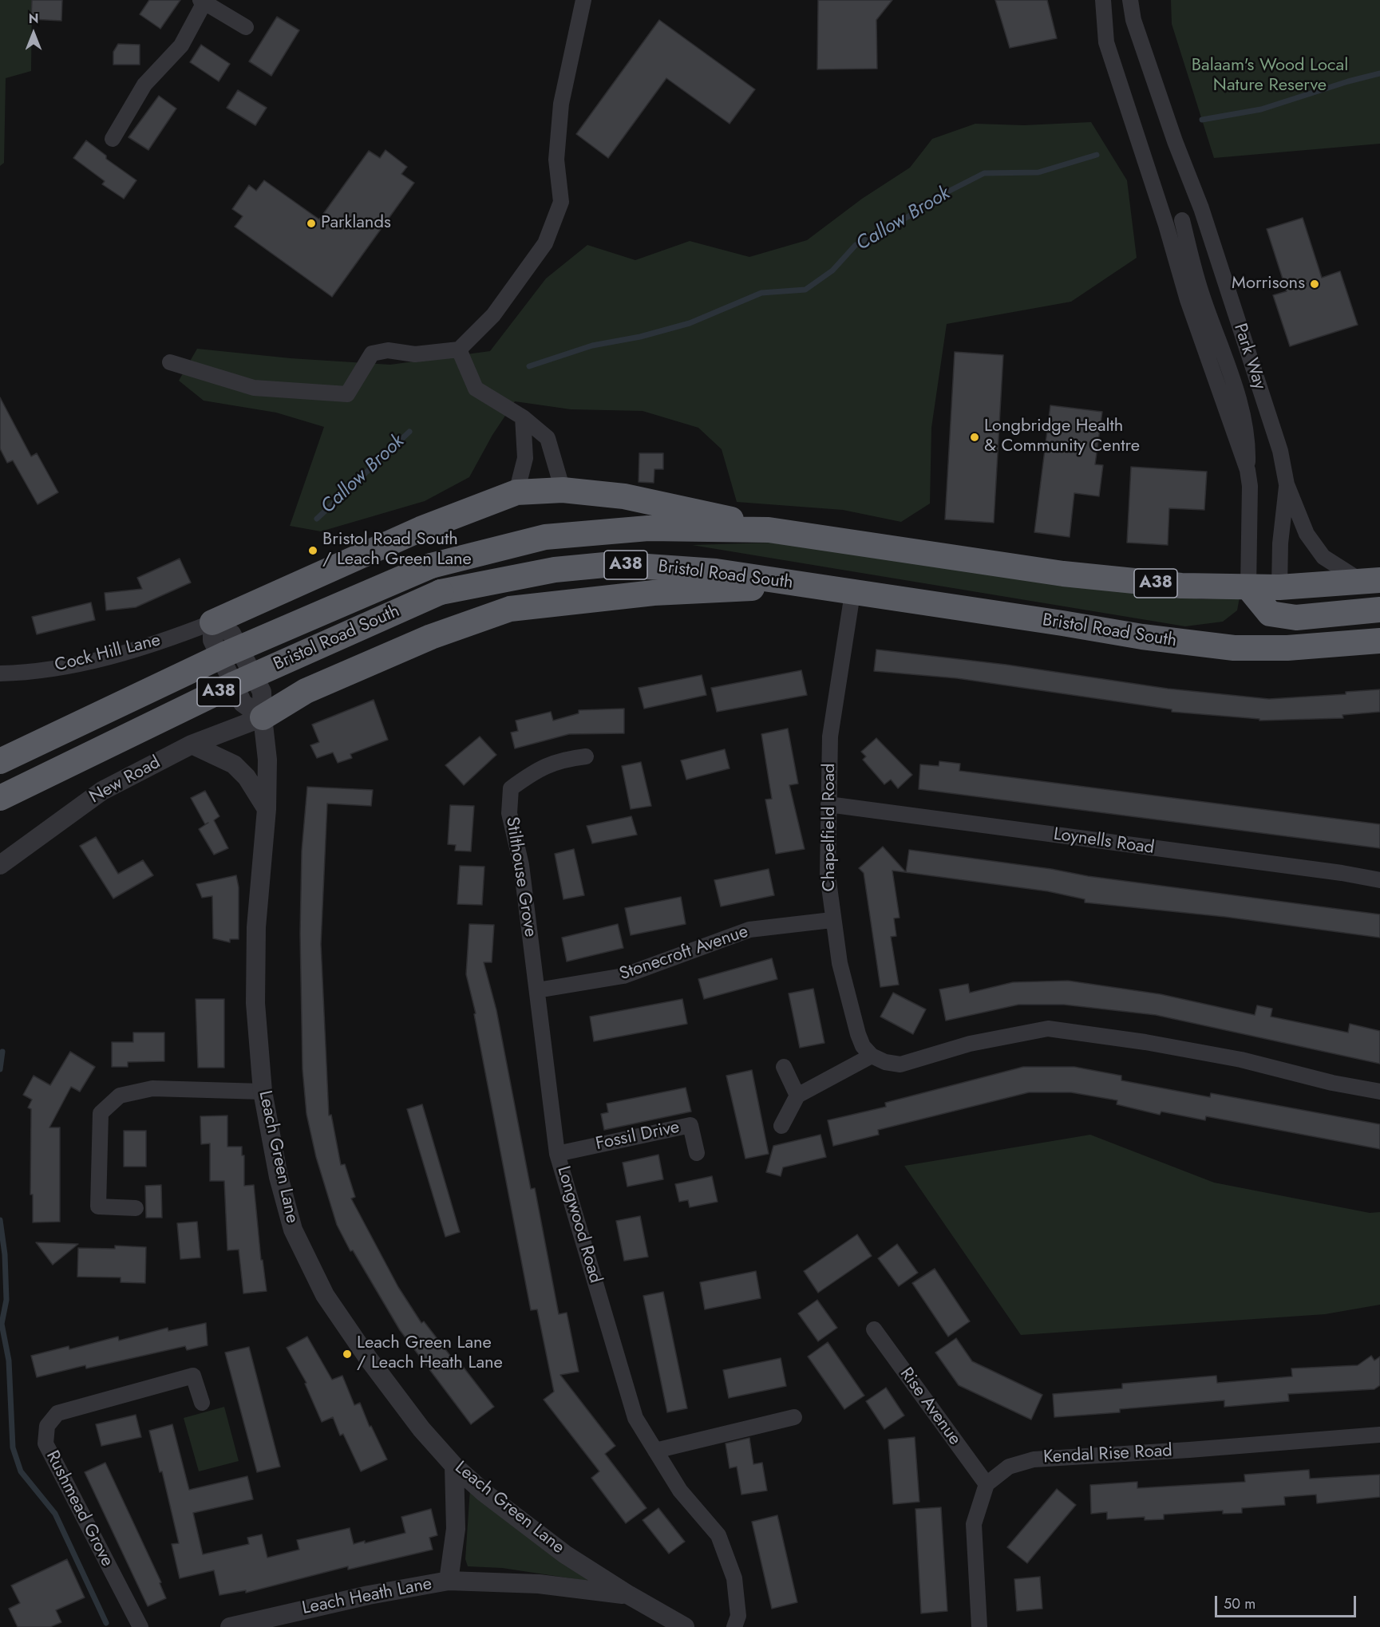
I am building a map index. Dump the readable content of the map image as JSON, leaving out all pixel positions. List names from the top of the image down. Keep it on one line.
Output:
{"streets":{"highway":["A38","Bristol Road South"],"street":["Park Way","Cock Hill Lane","New Road","Chapelfield Road","Loynells Road","Stilthouse Grove","Stonecroft Avenue","Fossil Drive","Leach Green Lane","Longwood Road","Rise Avenue","Kendal Rise Road","Rushmead Grove","Leach Heath Lane"]},"crossings":[["Park Way","Bristol Road South"],["Bristol Road South","Chapelfield Road"],["New Road","Leach Green Lane"],["Chapelfield Road","Loynells Road"],["Chapelfield Road","Stonecroft Avenue"],["Stilthouse Grove","Stonecroft Avenue"],["Stilthouse Grove","Longwood Road"],["Stonecroft Avenue","Longwood Road"],["Fossil Drive","Longwood Road"],["Leach Green Lane","Leach Heath Lane"],["Rise Avenue","Kendal Rise Road"]],"water":["Callow Brook"],"parks":["Balaam's Wood Local Nature Reserve"],"places":["Parklands","Morrisons","Longbridge Health & Community Centre","Bristol Road South / Leach Green Lane","Leach Green Lane / Leach Heath Lane"],"scale_bar":"50 m","north":"top"}
